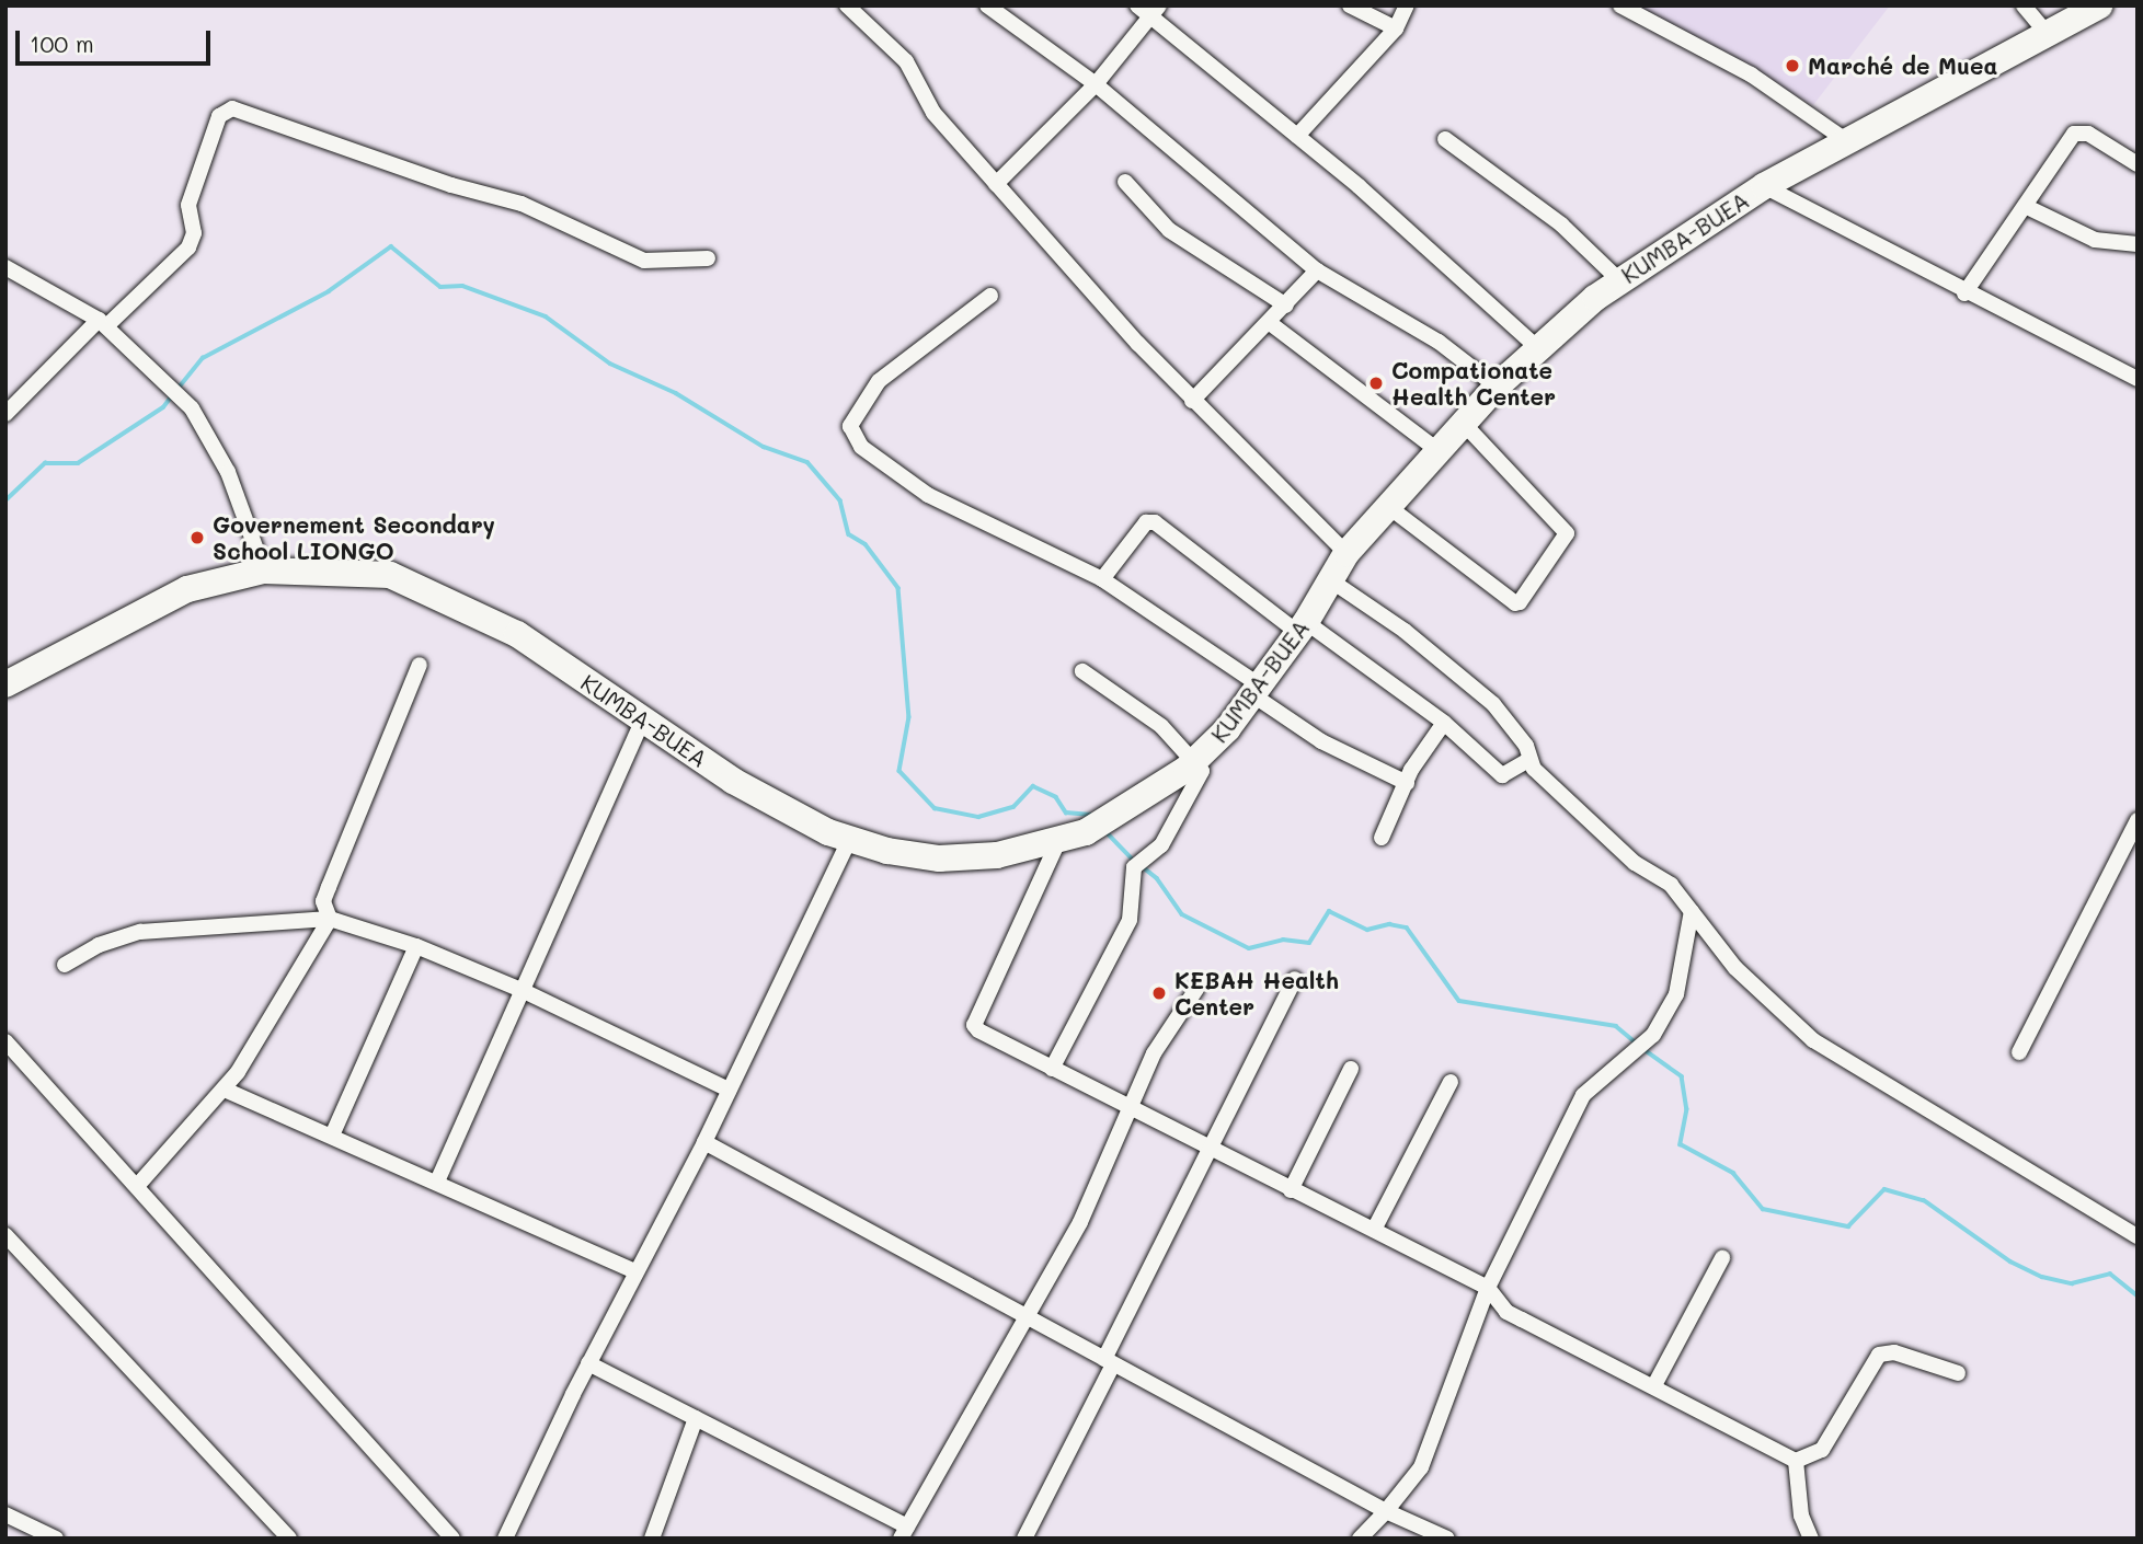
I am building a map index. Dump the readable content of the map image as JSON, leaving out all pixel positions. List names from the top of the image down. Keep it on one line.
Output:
{"streets":{"highway":["KUMBA-BUEA"]},"places":["Marché de Muea","Compationate Health Center","Governement Secondary School LIONGO","KEBAH Health Center"],"scale_bar":"100 m"}
